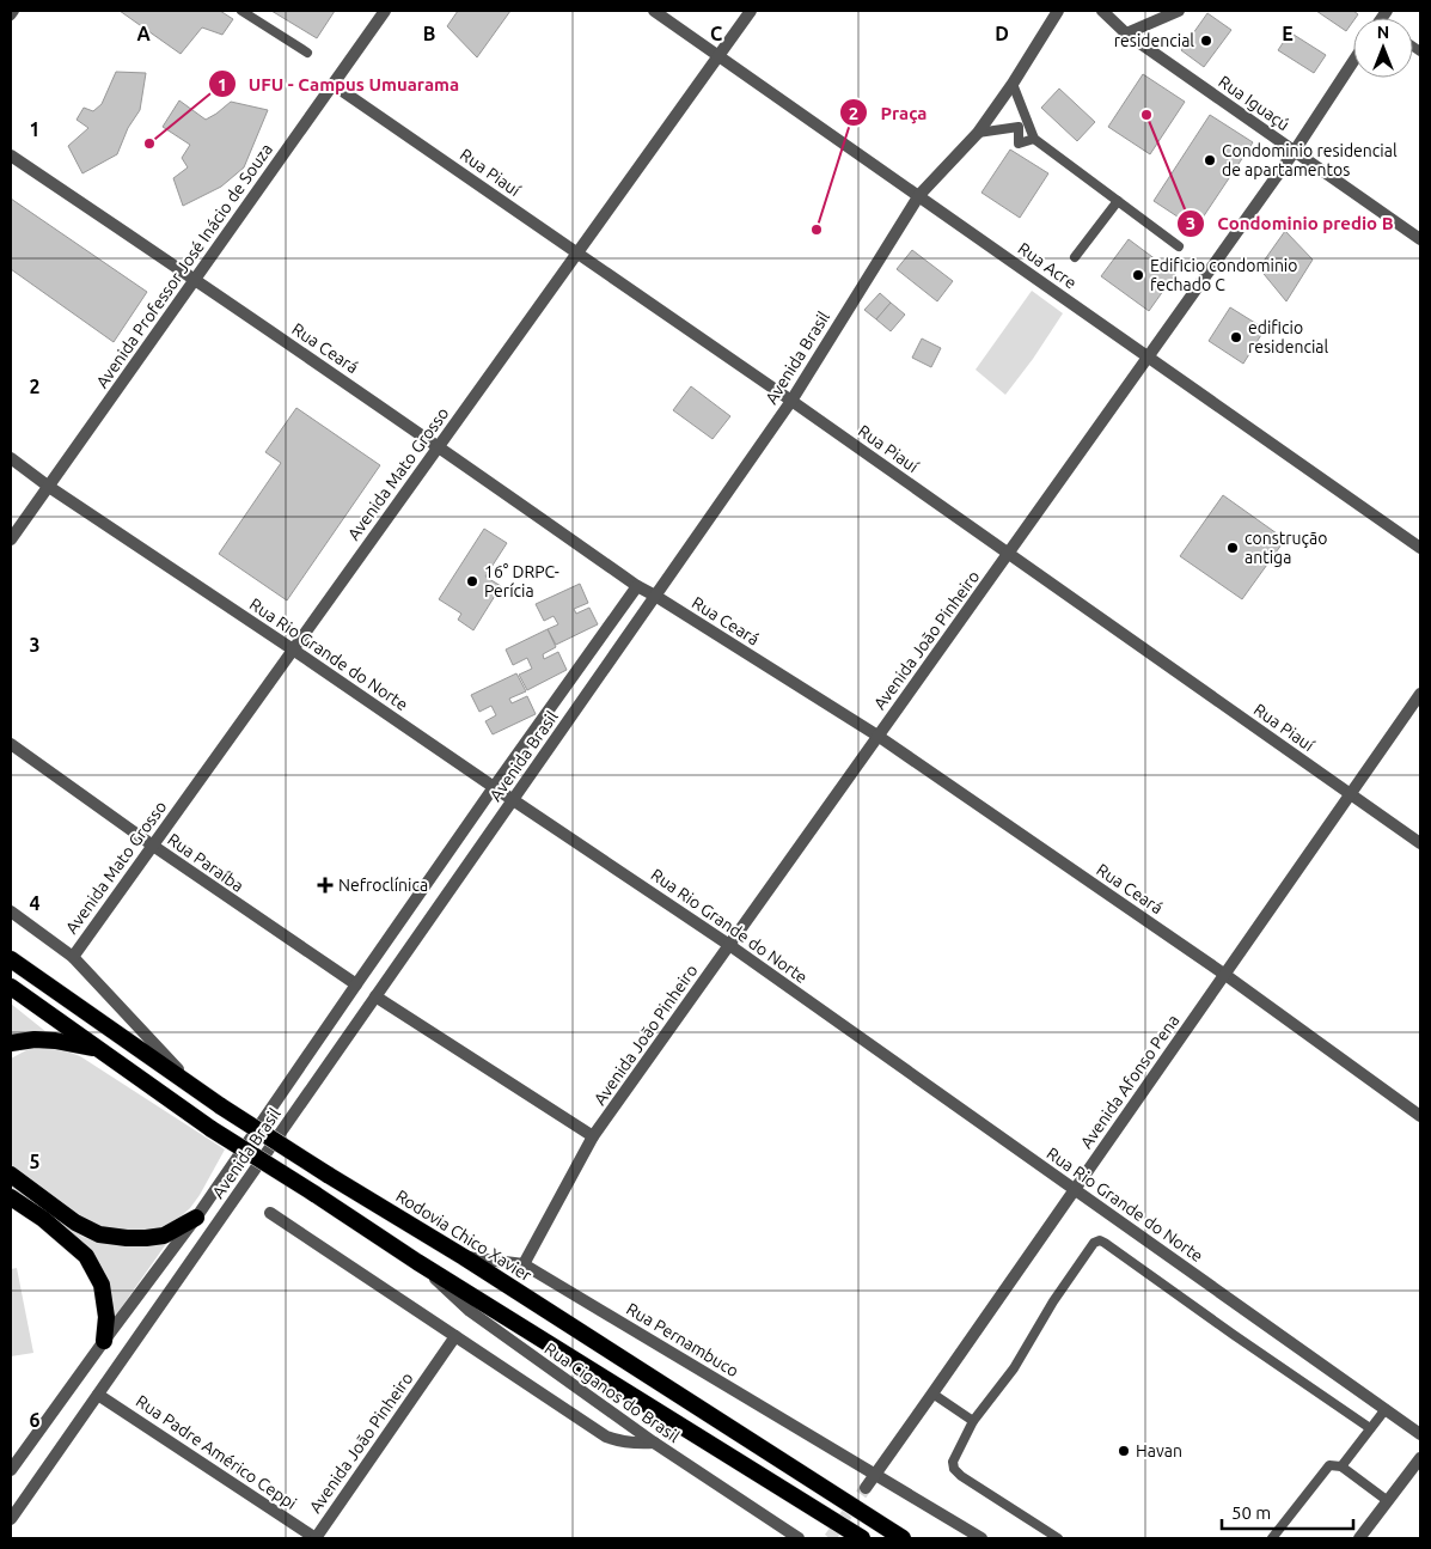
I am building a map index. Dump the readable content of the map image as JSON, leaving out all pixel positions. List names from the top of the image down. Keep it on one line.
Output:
{"streets":{"highway":["Rodovia Chico Xavier"],"street":["Rua Iguaçú","Rua Piauí","Avenida Professor José Inácio de Souza","Rua Acre","Rua Ceará","Avenida Brasil","Avenida Mato Grosso","Avenida João Pinheiro","Rua Rio Grande do Norte","Rua Paraíba","Avenida Afonso Pena","Rua Pernambuco","Rua Ciganos do Brasil","Rua Padre Américo Ceppi"]},"crossings":[["Rua Iguaçú","Avenida João Pinheiro"],["Rua Piauí","Avenida Professor José Inácio de Souza"],["Rua Piauí","Avenida Brasil"],["Rua Piauí","Avenida Mato Grosso"],["Rua Piauí","Avenida João Pinheiro"],["Rua Piauí","Avenida Afonso Pena"],["Avenida Professor José Inácio de Souza","Rua Ceará"],["Avenida Professor José Inácio de Souza","Rua Rio Grande do Norte"],["Rua Acre","Avenida Brasil"],["Rua Acre","Avenida Mato Grosso"],["Rua Acre","Avenida João Pinheiro"],["Rua Ceará","Avenida Brasil"],["Rua Ceará","Avenida Mato Grosso"],["Rua Ceará","Avenida João Pinheiro"],["Rua Ceará","Avenida Afonso Pena"],["Avenida Brasil","Rua Rio Grande do Norte"],["Avenida Brasil","Rua Paraíba"],["Avenida Brasil","Rua Padre Américo Ceppi"],["Avenida Mato Grosso","Rua Rio Grande do Norte"],["Avenida Mato Grosso","Rua Paraíba"],["Avenida João Pinheiro","Rua Rio Grande do Norte"],["Avenida João Pinheiro","Rua Pernambuco"],["Avenida João Pinheiro","Rua Padre Américo Ceppi"],["Rua Rio Grande do Norte","Avenida Afonso Pena"],["Avenida Afonso Pena","Rua Pernambuco"],["Rodovia Chico Xavier","Rua Pernambuco"]],"places":{"other":["residencial","Condominio predio B","UFU - Campus Umuarama","Condominio residencial de apartamentos","Praça","Edificio condominio fechado C","edificio residencial","construção antiga","16° DRPC- Perícia","Havan"],"health":["Nefroclínica"]},"scale_bar":"50 m","north":"top","grid":{"columns":["A","B","C","D","E"],"rows":["1","2","3","4","5","6"]}}
